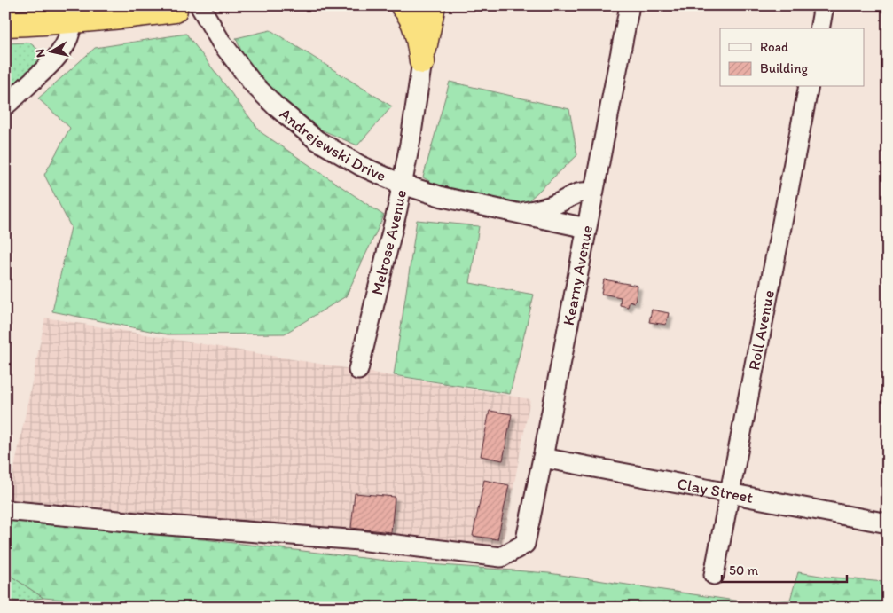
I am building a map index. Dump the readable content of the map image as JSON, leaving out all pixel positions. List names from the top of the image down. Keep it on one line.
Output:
{"streets":{"street":["Andrejewski Drive","Melrose Avenue","Kearny Avenue","Roll Avenue","Clay Street"]},"crossings":[["Andrejewski Drive","Melrose Avenue"],["Andrejewski Drive","Kearny Avenue"],["Kearny Avenue","Clay Street"],["Roll Avenue","Clay Street"]],"legend":["Road","Building"],"scale_bar":"50 m","north":"left"}
